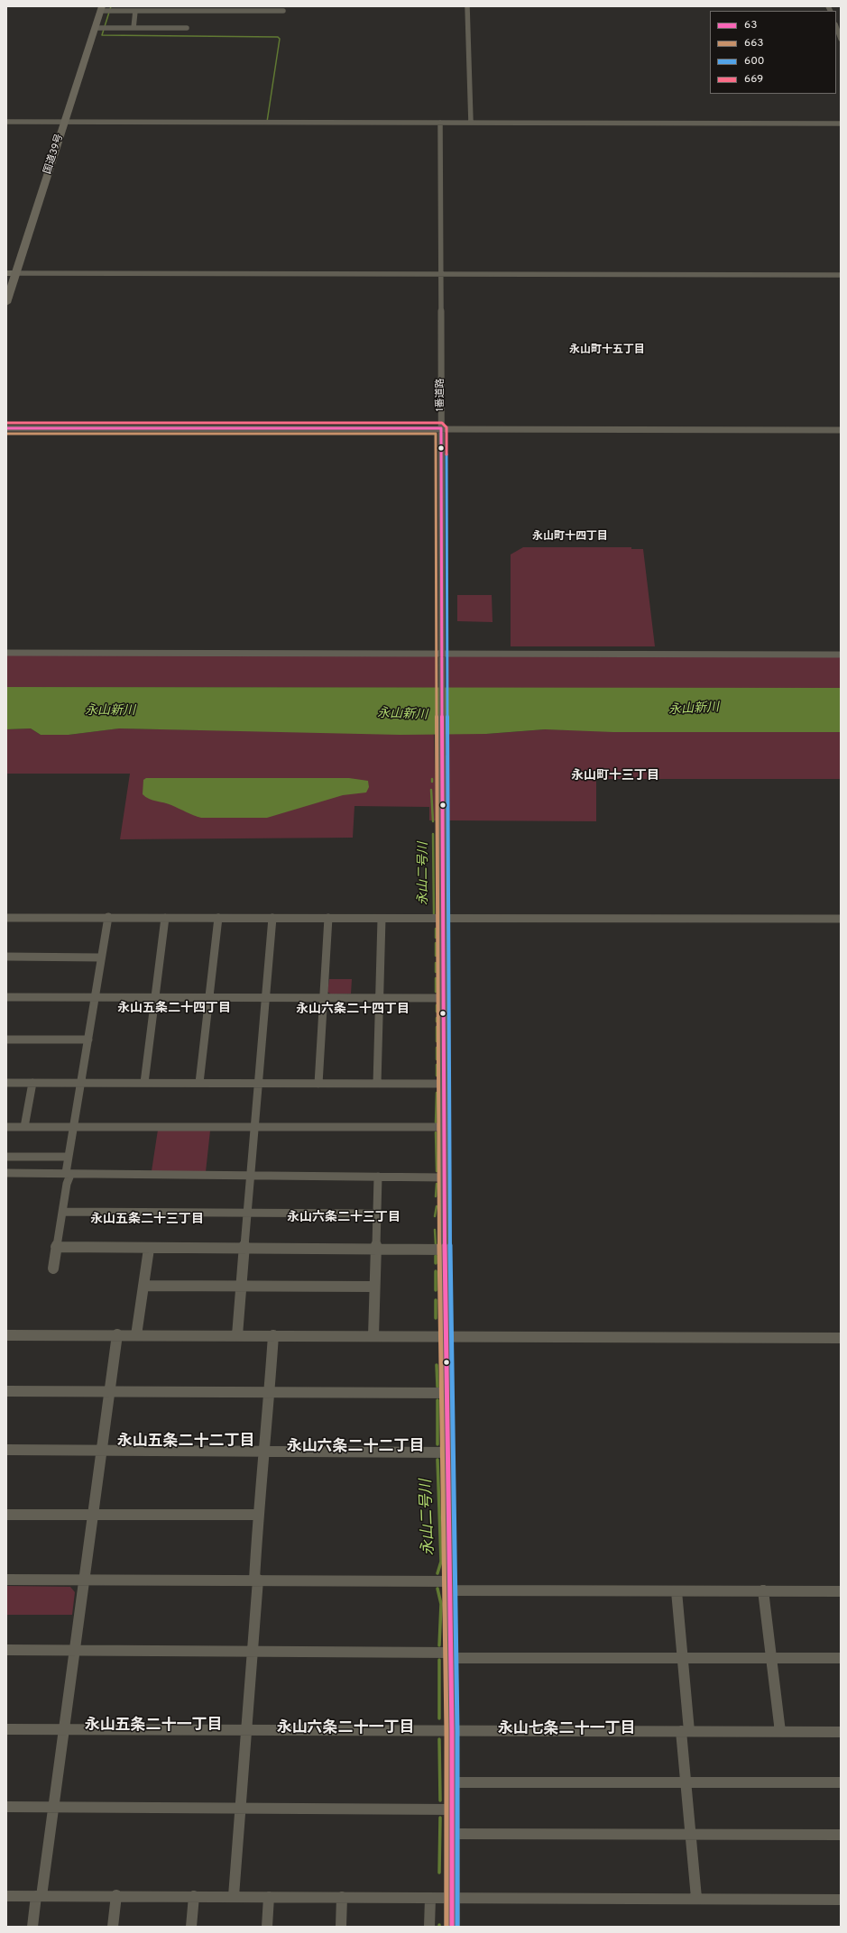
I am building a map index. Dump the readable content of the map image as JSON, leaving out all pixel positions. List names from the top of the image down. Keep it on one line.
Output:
{"streets":{"highway":["国道39号"],"street":["1番道路"]},"districts":["永山町十五丁目","永山町十四丁目","永山町十三丁目","永山五条二十四丁目","永山六条二十四丁目","永山六条二十三丁目","永山五条二十三丁目","永山五条二十二丁目","永山六条二十二丁目","永山五条二十一丁目","永山六条二十一丁目","永山七条二十一丁目"],"water":["永山新川","永山二号川"],"lines":["transit line 669","transit line 63","transit line 663","transit line 600"],"legend":["63","663","600","669"]}
